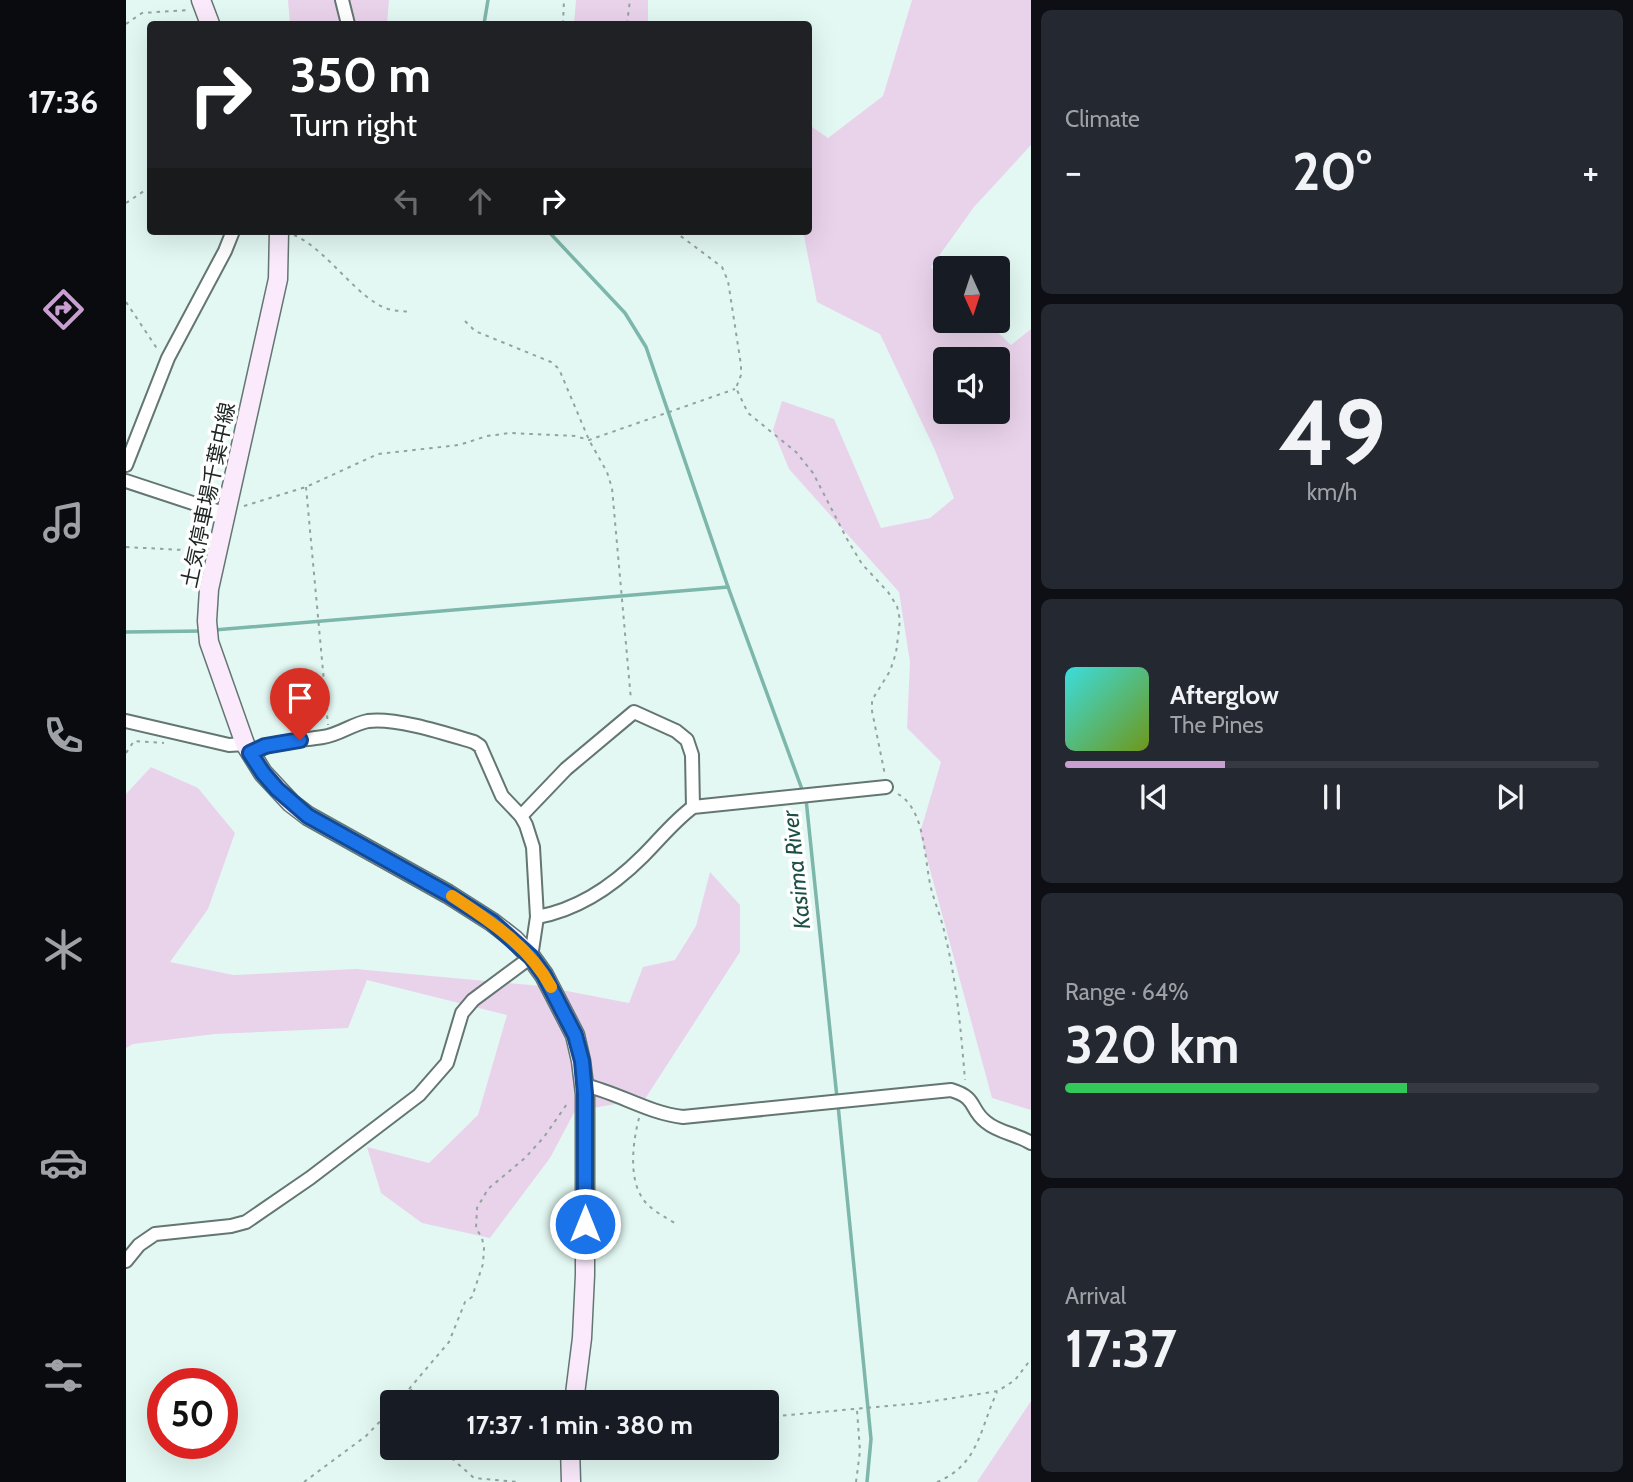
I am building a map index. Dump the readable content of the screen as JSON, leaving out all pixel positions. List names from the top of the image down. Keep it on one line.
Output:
{"streets":{"main road":["土気停車場千葉中線"]},"water":["Kasima River"],"north":"bottom","page":{"tabs":"17:36","tile":["Climate",["49","km/h"],["Range · 64%","320 km"],["Arrival","17:37"]],"turn":["350 m","Turn right"],"heat":["−","20°","+"],"song":["Afterglow","The Pines"],"limit":"50","trip":"17:37 · 1 min · 380 m"}}
